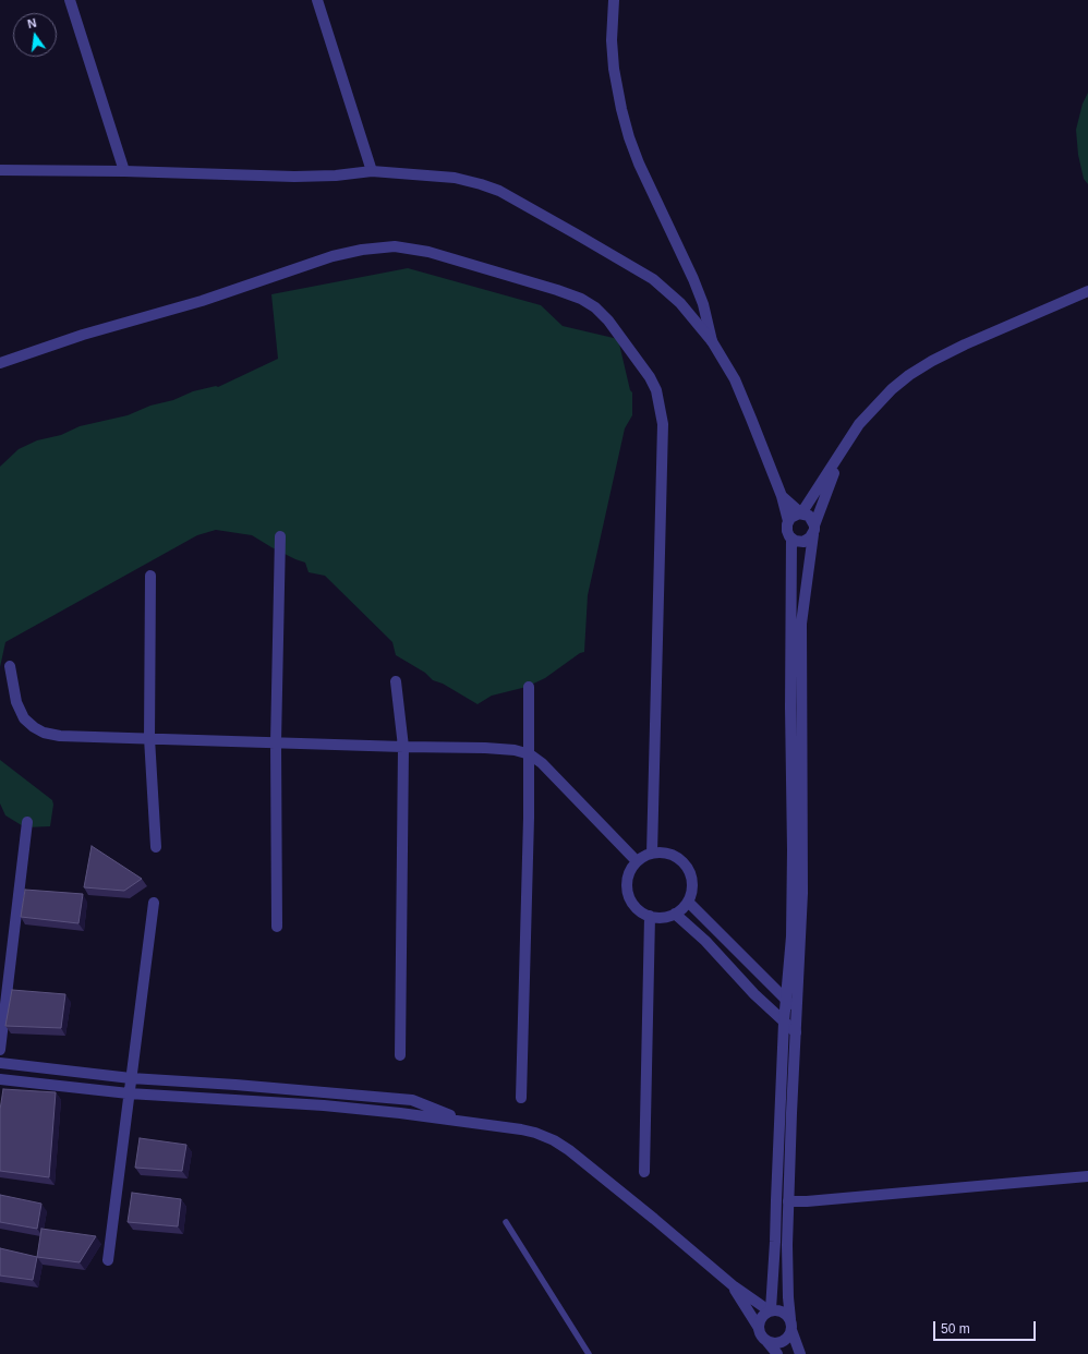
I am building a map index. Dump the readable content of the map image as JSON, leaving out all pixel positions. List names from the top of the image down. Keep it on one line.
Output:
{"scale_bar":"50 m","north":"top"}
